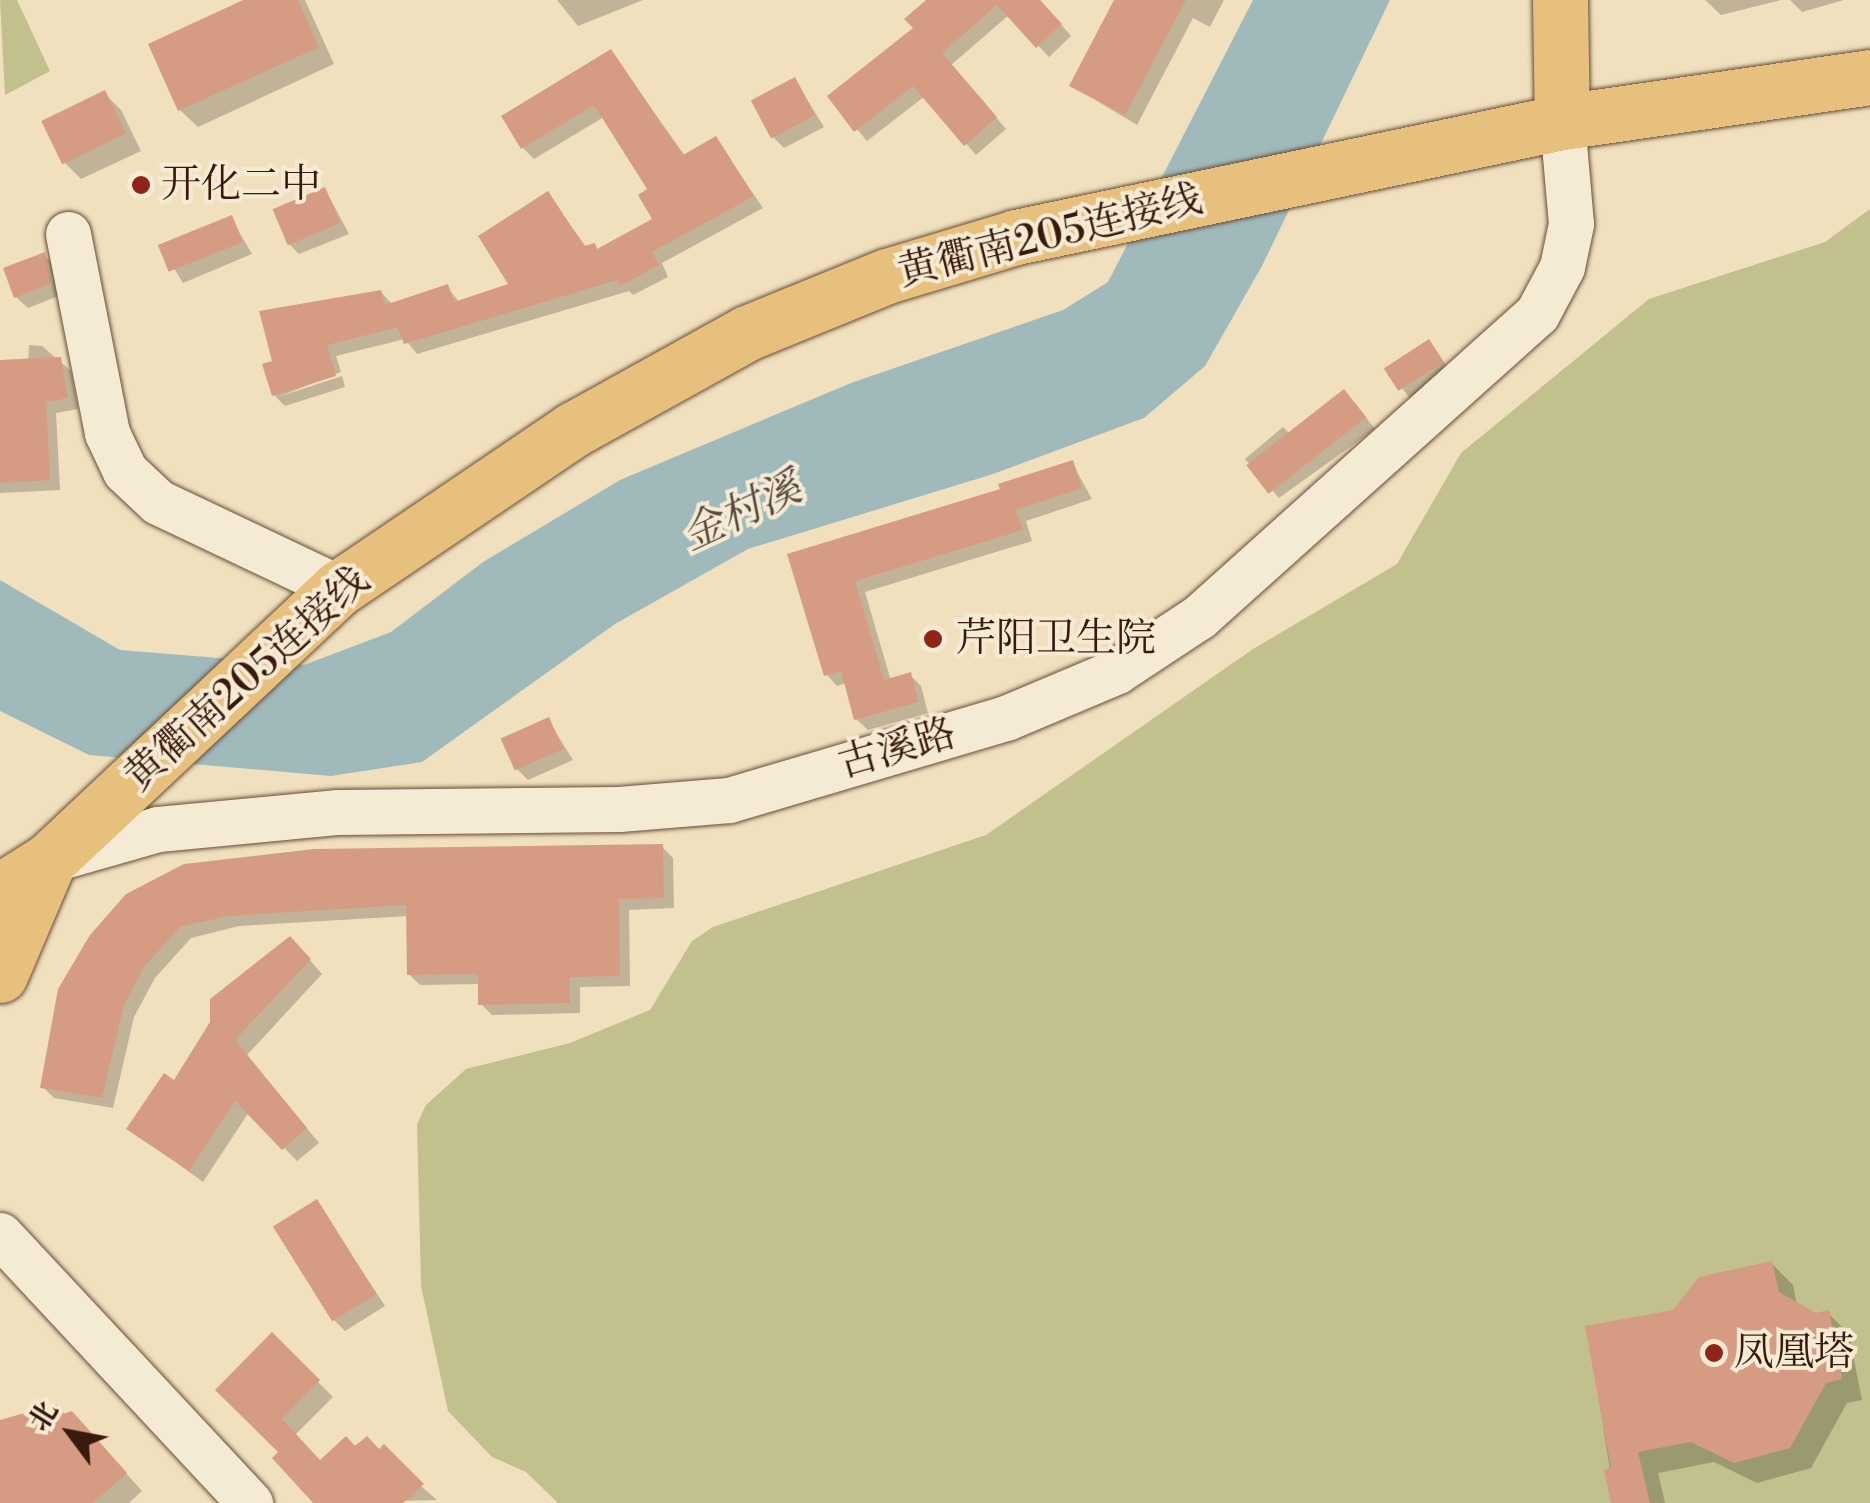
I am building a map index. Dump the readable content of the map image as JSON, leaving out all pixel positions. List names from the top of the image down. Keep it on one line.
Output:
{"streets":{"main road":["黄衢南205连接线"],"street":["古溪路"]},"crossings":[["黄衢南205连接线","古溪路"]],"water":["金村溪"],"places":["开化二中","芹阳卫生院","凤凰塔"],"north":"top left"}
